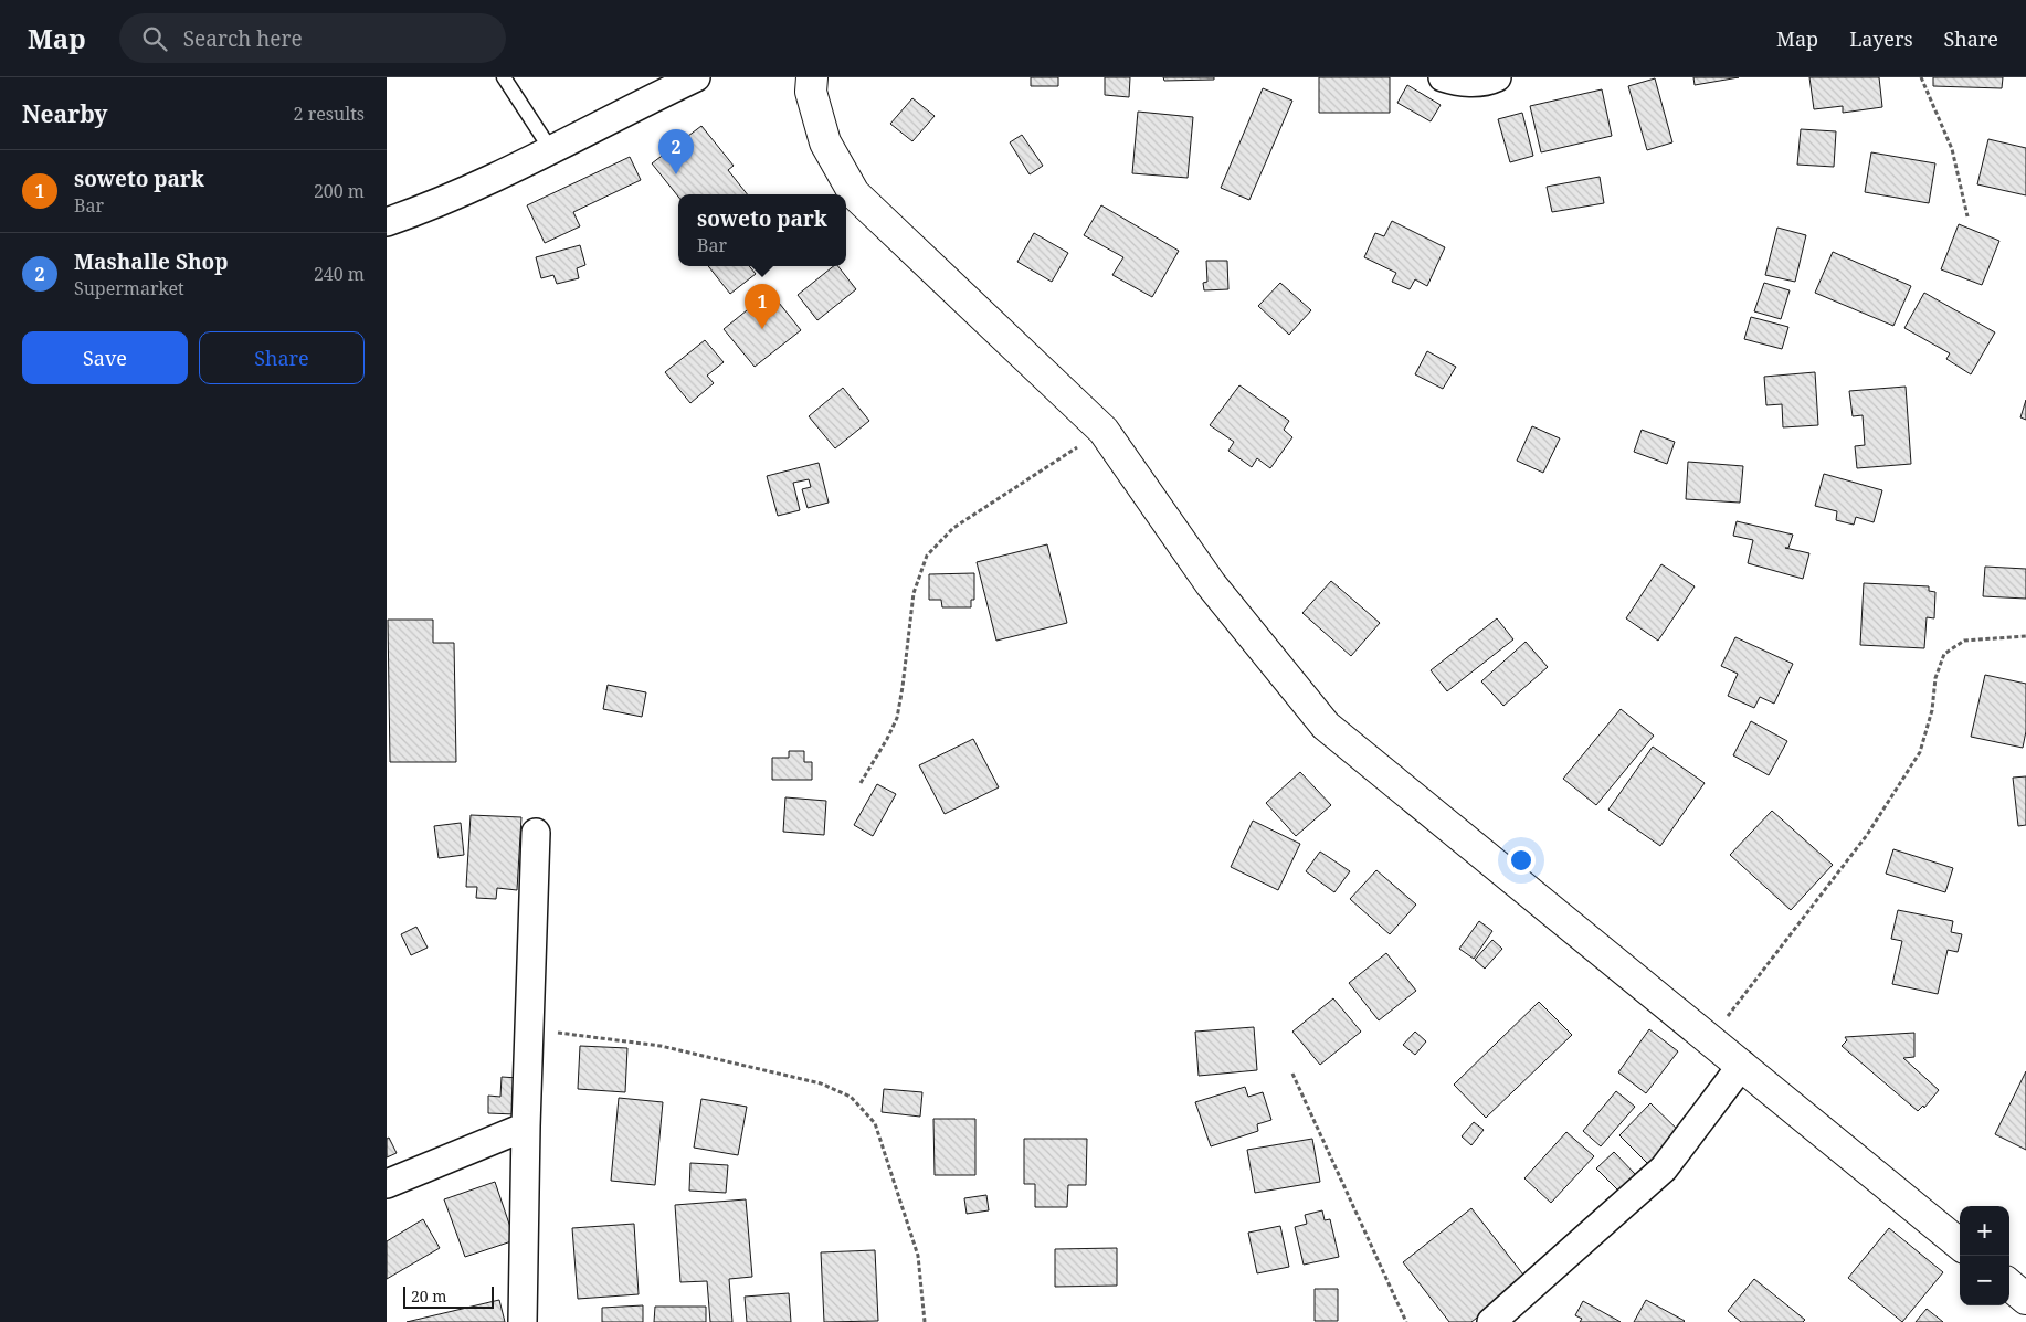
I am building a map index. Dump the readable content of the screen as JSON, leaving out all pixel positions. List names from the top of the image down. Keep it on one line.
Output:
{"scale_bar":"20 m","page":{"header":"Map","search":"Search here","nav":["Map","Layers","Share"],"heading":["Nearby","2 results"],"pins":["2","1"],"list":[{"mark":"1","name":"soweto park","note":"Bar","value":"200 m"},{"mark":"2","name":"Mashalle Shop","note":"Supermarket","value":"240 m"}],"popup":["soweto park","Bar"],"buttons":["Save","Share"],"map_buttons":["+","−"],"scale":"20 m"}}
